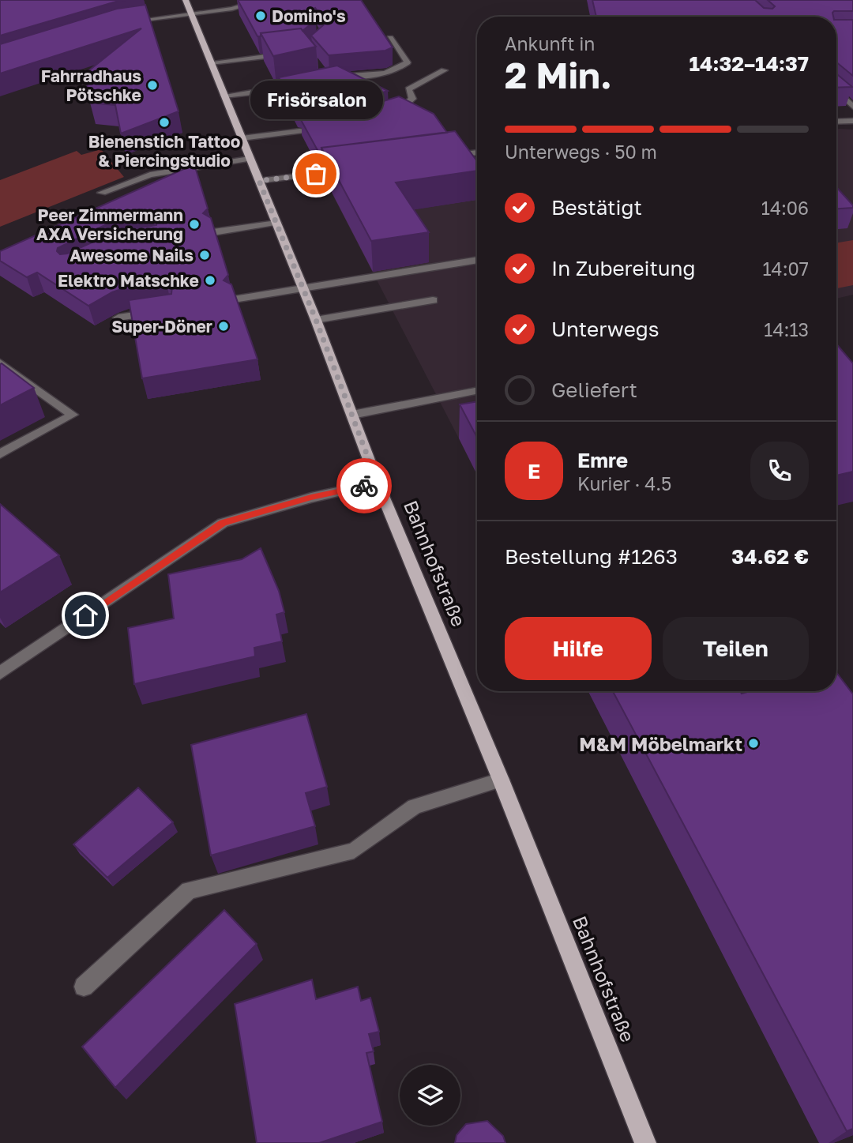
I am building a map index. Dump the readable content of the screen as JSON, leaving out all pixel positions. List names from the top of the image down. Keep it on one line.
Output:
{"streets":{"main road":["Bahnhofstraße"]},"places":["Domino's","Fahrradhaus Pötschke","Bienenstich Tattoo & Piercingstudio","Frisörsalon","Peer Zimmermann AXA Versicherung","Awesome Nails","Elektro Matschke","Super-Döner","M&M Möbelmarkt"],"page":{"heading":["2 Min.","Ankunft in","14:32–14:37"],"panel":["Emre","Kurier · 4.5","Bestellung #1263","34.62 €"],"bubble":"Frisörsalon","bar":"Unterwegs · 50 m","list":[["Bestätigt","14:06"],["In Zubereitung","14:07"],["Unterwegs","14:13"],"Geliefert"],"round":"E","buttons":["Hilfe","Teilen"]}}
